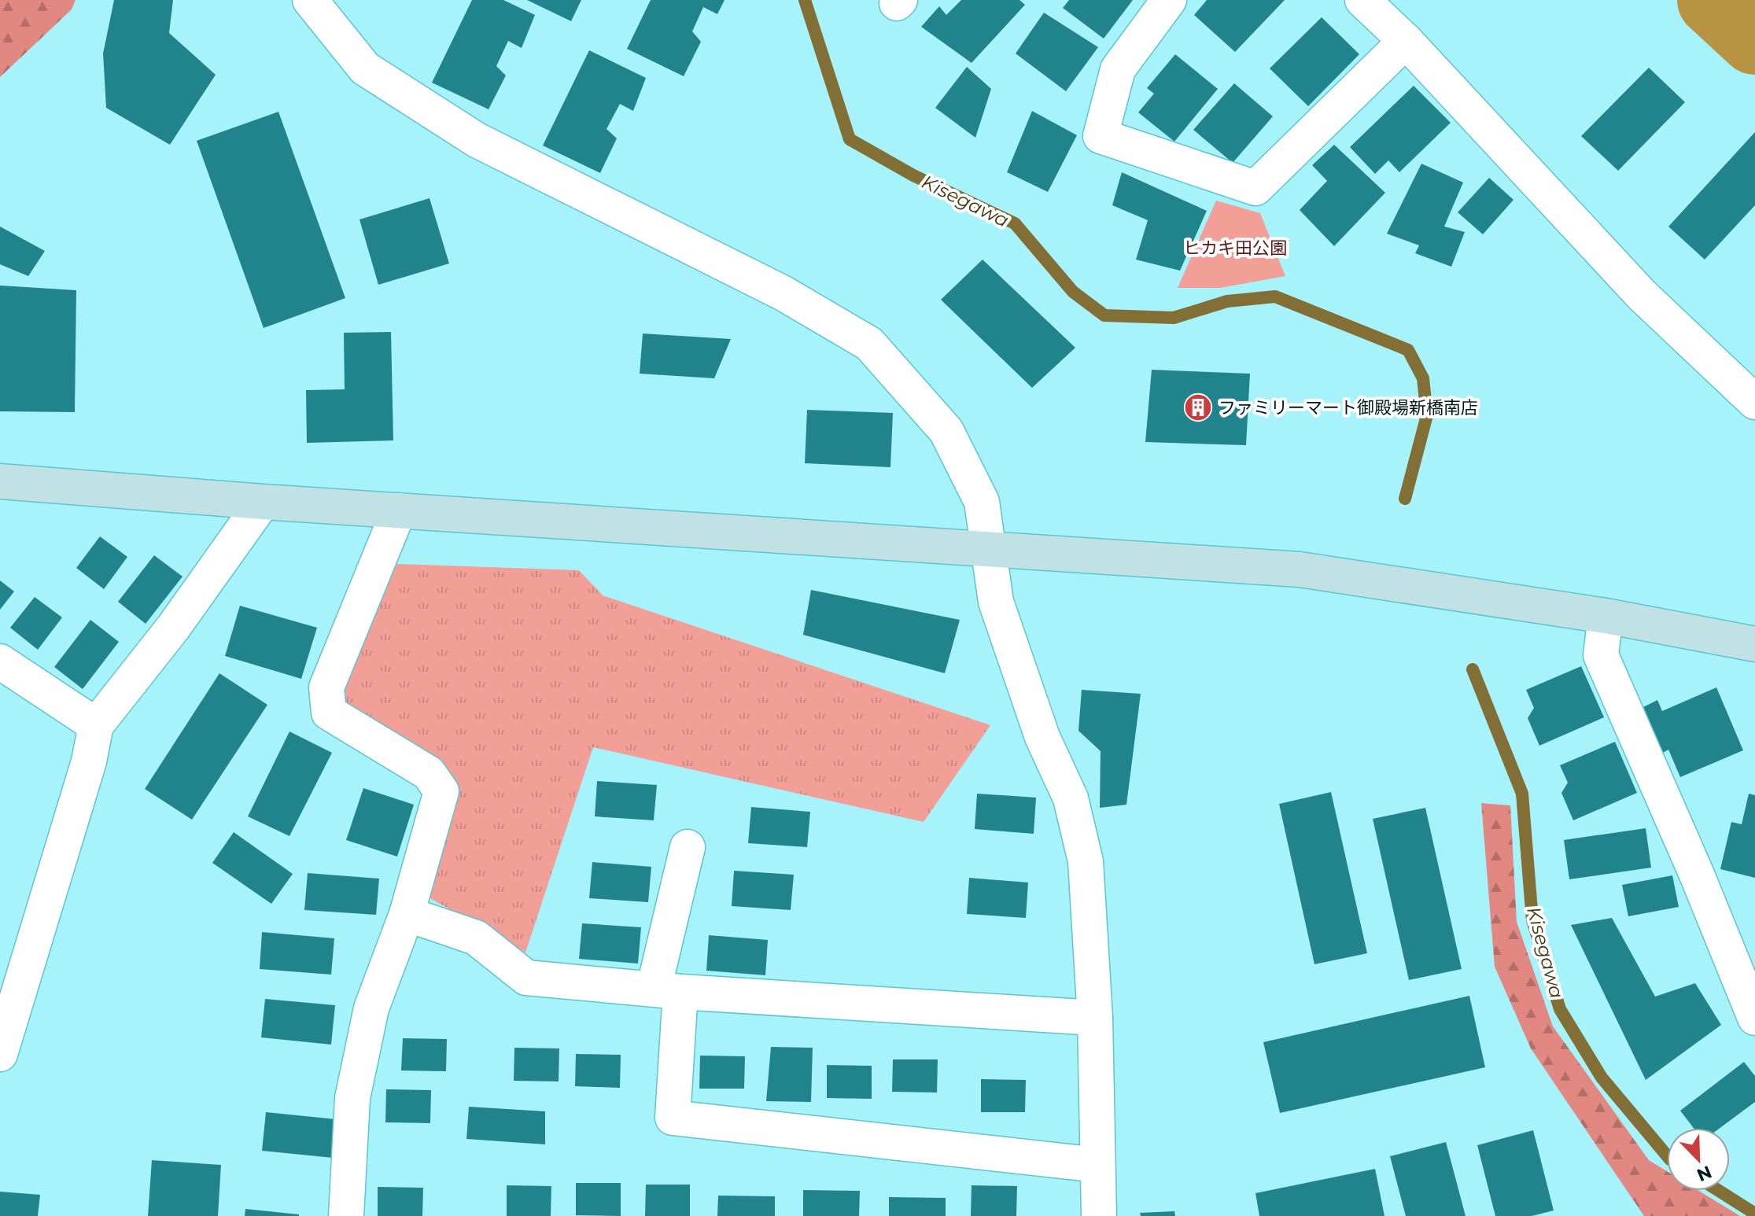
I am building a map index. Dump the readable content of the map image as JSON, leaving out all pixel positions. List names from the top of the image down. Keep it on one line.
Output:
{"water":["Kisegawa"],"parks":["ヒカキ田公園"],"places":{"building":["ファミリーマート御殿場新橋南店"]},"north":"bottom right"}
